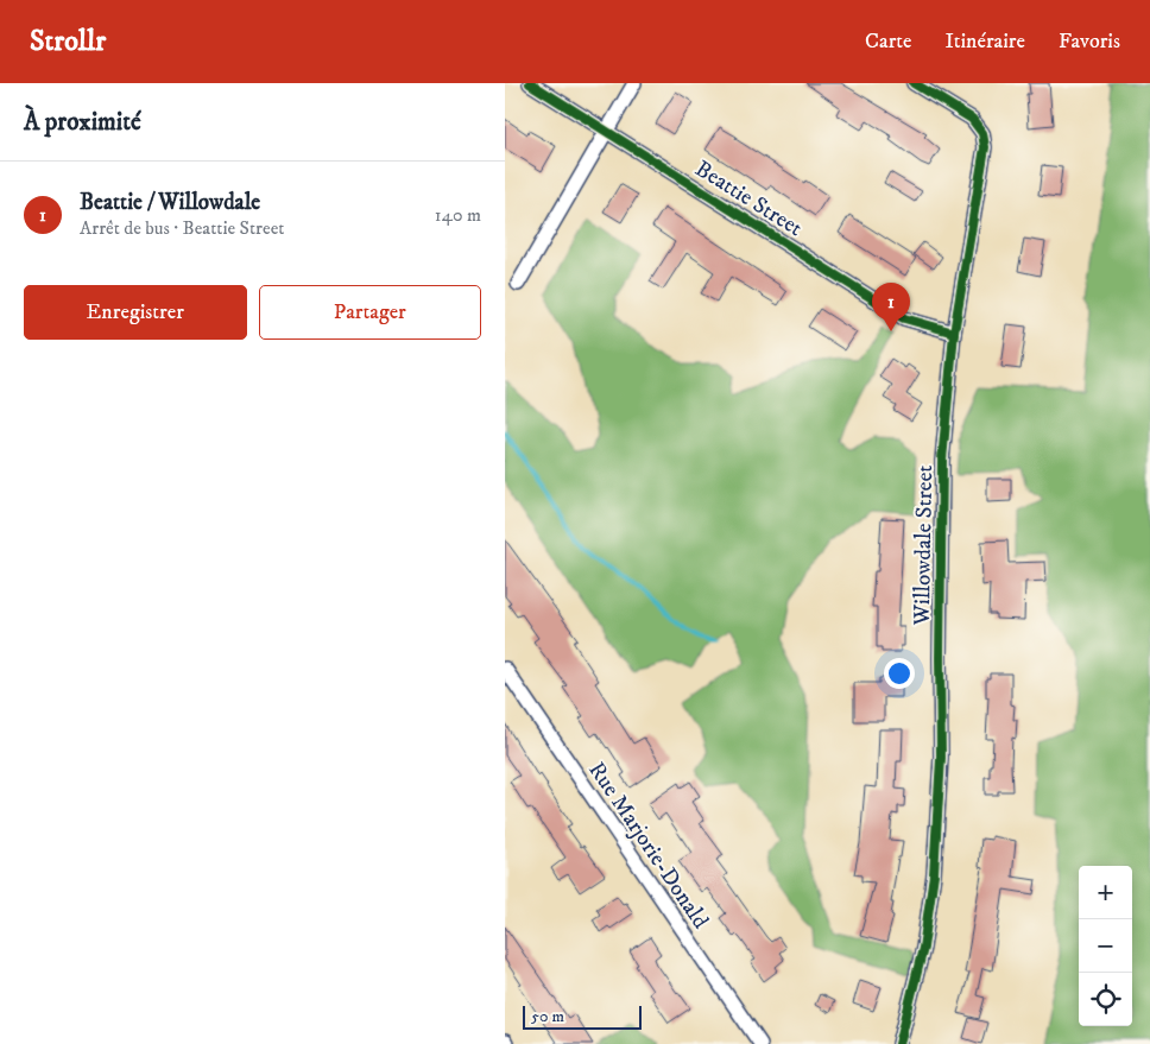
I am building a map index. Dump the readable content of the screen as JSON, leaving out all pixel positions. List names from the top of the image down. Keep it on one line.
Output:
{"streets":{"street":["Beattie Street","Willowdale Street","Rue Marjorie-Donald"]},"crossings":[["Beattie Street","Willowdale Street"]],"scale_bar":"50 m","page":{"header":"Strollr","nav":["Carte","Itinéraire","Favoris"],"heading":"À proximité","list":[{"mark":"1","name":"Beattie / Willowdale","note":"Arrêt de bus · Beattie Street","value":"140 m"}],"buttons":["Enregistrer","Partager"],"pins":"1","map_buttons":["+","−"],"scale":"50 m"}}
